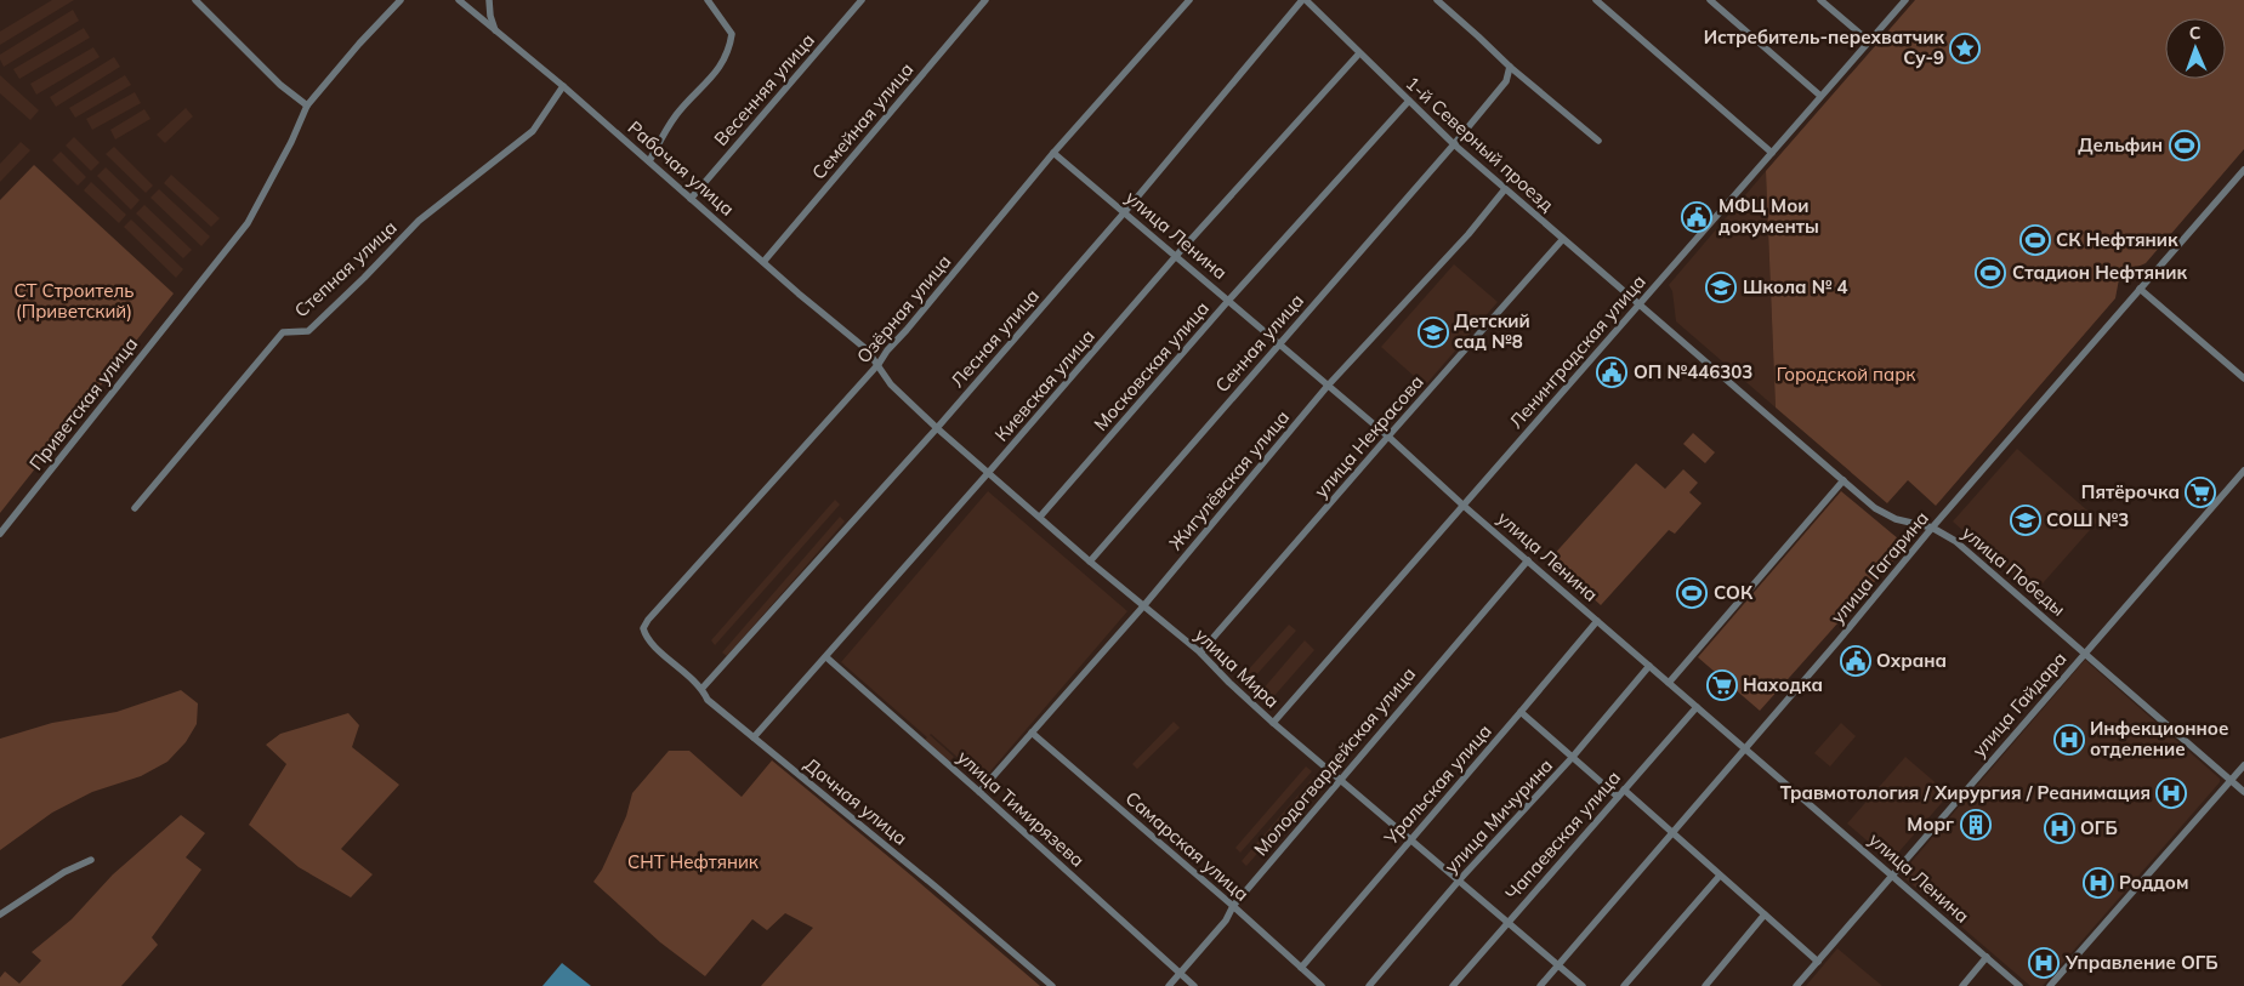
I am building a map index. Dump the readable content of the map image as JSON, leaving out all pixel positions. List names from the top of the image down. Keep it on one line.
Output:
{"streets":{"street":["Весенняя улица","Семейная улица","1-й Северный проезд","Рабочая улица","улица Ленина","Степная улица","Озёрная улица","Лесная улица","Сенная улица","Ленинградская улица","Московская улица","Киевская улица","Приветская улица","улица Некрасова","Жигулёвская улица","улица Гагарина","улица Победы","улица Мира","улица Гайдара","Молодогвардейская улица","Уральская улица","Дачная улица","улица Тимирязева","улица Мичурина","Чапаевская улица","Самарская улица"]},"crossings":[["Весенняя улица","Рабочая улица"],["Семейная улица","Рабочая улица"],["1-й Северный проезд","Лесная улица"],["1-й Северный проезд","Сенная улица"],["1-й Северный проезд","Ленинградская улица"],["1-й Северный проезд","Московская улица"],["1-й Северный проезд","Киевская улица"],["1-й Северный проезд","улица Некрасова"],["1-й Северный проезд","Жигулёвская улица"],["1-й Северный проезд","улица Победы"],["Рабочая улица","Степная улица"],["Рабочая улица","Озёрная улица"],["Рабочая улица","улица Мира"],["улица Ленина","Озёрная улица"],["улица Ленина","Лесная улица"],["улица Ленина","Сенная улица"],["улица Ленина","Ленинградская улица"],["улица Ленина","Московская улица"],["улица Ленина","Киевская улица"],["улица Ленина","улица Некрасова"],["улица Ленина","Жигулёвская улица"],["улица Ленина","улица Гагарина"],["улица Ленина","улица Гайдара"],["улица Ленина","Молодогвардейская улица"],["улица Ленина","Уральская улица"],["улица Ленина","улица Мичурина"],["улица Ленина","Чапаевская улица"],["Озёрная улица","улица Мира"],["Озёрная улица","Дачная улица"],["Лесная улица","улица Мира"],["Лесная улица","Дачная улица"],["Сенная улица","улица Мира"],["Ленинградская улица","улица Победы"],["Ленинградская улица","улица Мира"],["Московская улица","улица Мира"],["Киевская улица","улица Мира"],["Киевская улица","Дачная улица"],["Киевская улица","улица Тимирязева"],["улица Некрасова","улица Мира"],["Жигулёвская улица","улица Мира"],["Жигулёвская улица","улица Тимирязева"],["Жигулёвская улица","Самарская улица"],["улица Гагарина","улица Победы"],["улица Гагарина","улица Мира"],["улица Победы","улица Гайдара"],["улица Мира","Молодогвардейская улица"],["улица Мира","Уральская улица"],["улица Мира","улица Мичурина"],["улица Мира","Чапаевская улица"],["Молодогвардейская улица","улица Тимирязева"],["Молодогвардейская улица","Самарская улица"],["Уральская улица","Самарская улица"]],"parks":["СТ Строитель (Приветский)","Городской парк","СНТ Нефтяник"],"places":{"place":["Истребитель-перехватчик Су-9"],"sports":["Дельфин","СК Нефтяник","Стадион Нефтяник","СОК"],"public building":["МФЦ Мои документы","ОП №446303","Охрана"],"school or university":["Школа № 4","Детский сад №8","СОШ №3"],"supermarket":["Пятёрочка","Находка"],"hospital":["Инфекционное отделение","Травмотология / Хирургия / Реанимация","ОГБ","Роддом","Управление ОГБ"],"building":["Морг"]},"north":"top"}
